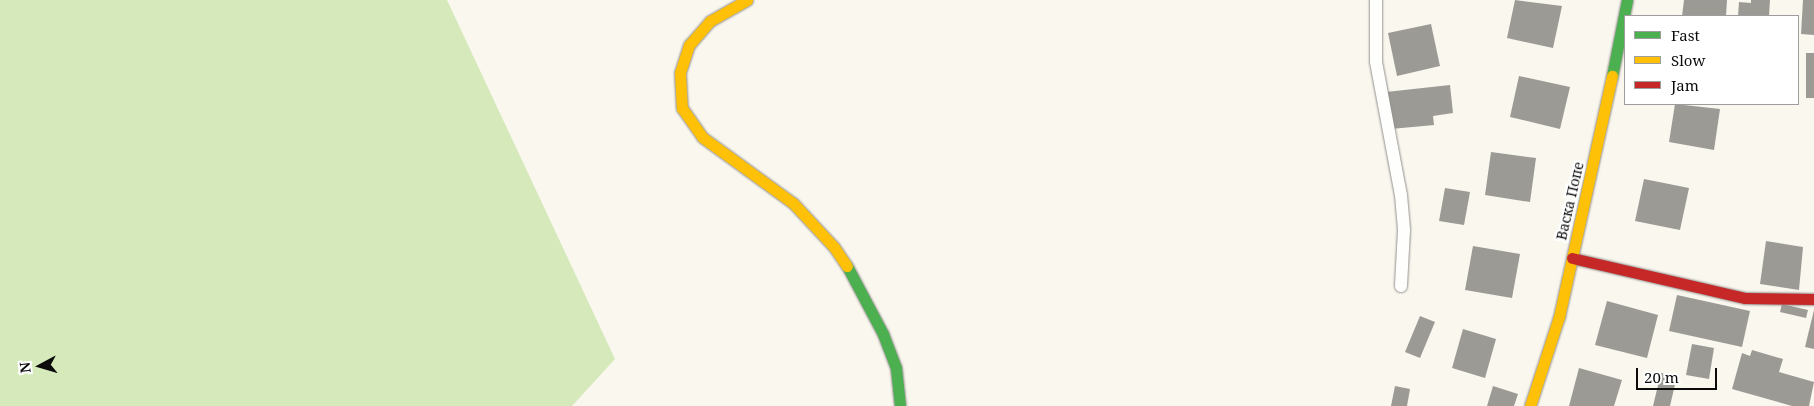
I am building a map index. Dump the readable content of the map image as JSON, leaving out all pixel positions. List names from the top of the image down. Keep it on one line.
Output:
{"streets":{"street":["Васка Попе"]},"legend":["Fast","Slow","Jam"],"scale_bar":"20 m","north":"left"}
